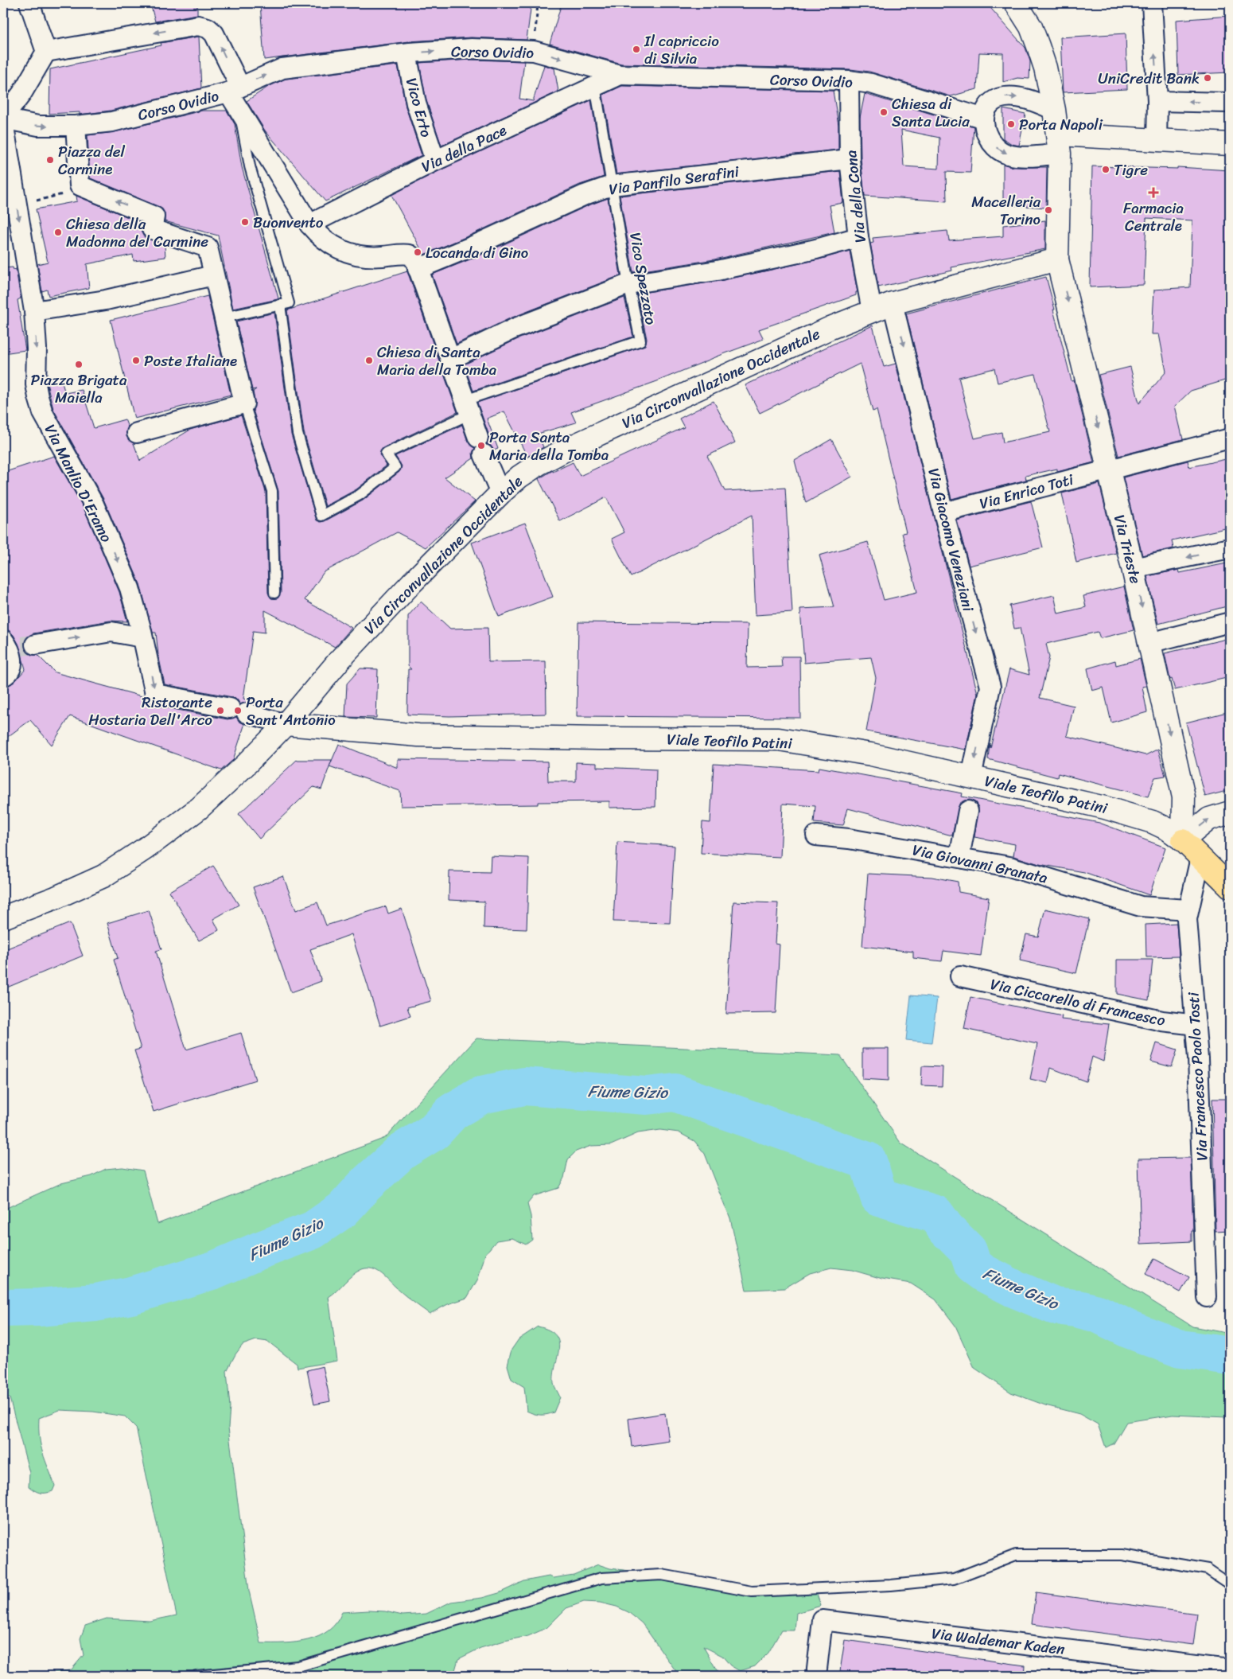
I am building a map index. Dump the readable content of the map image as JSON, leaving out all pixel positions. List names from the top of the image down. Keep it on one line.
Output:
{"streets":{"main road":["Via Circonvallazione Occidentale","Via Trieste","Viale Teofilo Patini"],"street":["Corso Ovidio","Vico Erto","Via della Pace","Via Panfilo Serafini","Via della Cona","Via Manlio D'Eramo","Via Enrico Toti","Via Giacomo Veneziani","Via Giovanni Granata","Via Ciccarello di Francesco","Via Francesco Paolo Tosti","Via Waldemar Kaden"],"lane":["Vico Spezzato"]},"crossings":[["Corso Ovidio","Vico Erto"],["Corso Ovidio","Via della Pace"],["Corso Ovidio","Via della Cona"],["Vico Erto","Via della Pace"],["Via della Pace","Vico Spezzato"],["Via Panfilo Serafini","Via della Cona"],["Via Panfilo Serafini","Vico Spezzato"],["Via della Cona","Via Circonvallazione Occidentale"],["Via Circonvallazione Occidentale","Via Manlio D'Eramo"],["Via Circonvallazione Occidentale","Via Giacomo Veneziani"],["Via Circonvallazione Occidentale","Via Trieste"],["Via Circonvallazione Occidentale","Viale Teofilo Patini"],["Via Manlio D'Eramo","Viale Teofilo Patini"],["Via Enrico Toti","Via Giacomo Veneziani"],["Via Enrico Toti","Via Trieste"],["Via Giacomo Veneziani","Viale Teofilo Patini"],["Via Trieste","Viale Teofilo Patini"],["Via Giovanni Granata","Via Francesco Paolo Tosti"],["Via Ciccarello di Francesco","Via Francesco Paolo Tosti"]],"one_way":["Corso Ovidio","Via Manlio D'Eramo","Via Giacomo Veneziani","Via Trieste"],"water":["Fiume Gizio"],"places":{"other":["Il capriccio di Silvia","UniCredit Bank","Chiesa di Santa Lucia","Porta Napoli","Piazza del Carmine","Tigre","Macelleria Torino","Buonvento","Chiesa della Madonna del Carmine","Locanda di Gino","Poste Italiane","Chiesa di Santa Maria della Tomba","Piazza Brigata Maiella","Porta Santa Maria della Tomba","Ristorante Hostaria Dell'Arco","Porta Sant'Antonio"],"health":["Farmacia Centrale"]}}
